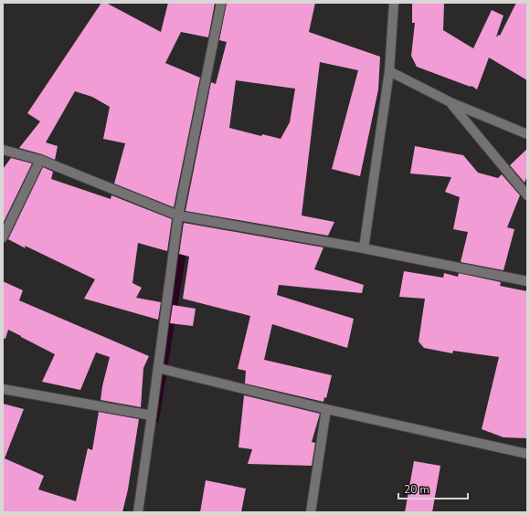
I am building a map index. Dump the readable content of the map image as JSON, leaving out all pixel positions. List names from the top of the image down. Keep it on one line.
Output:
{"scale_bar":"20 m"}
